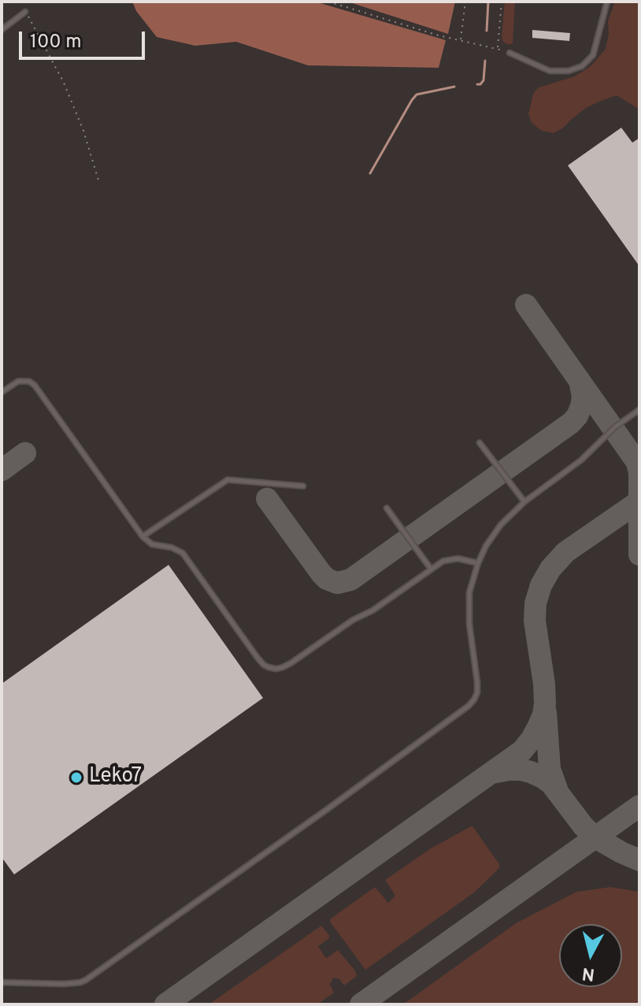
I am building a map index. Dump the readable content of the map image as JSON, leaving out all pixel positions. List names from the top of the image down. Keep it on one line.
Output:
{"places":["Leko7"],"scale_bar":"100 m","north":"bottom"}
